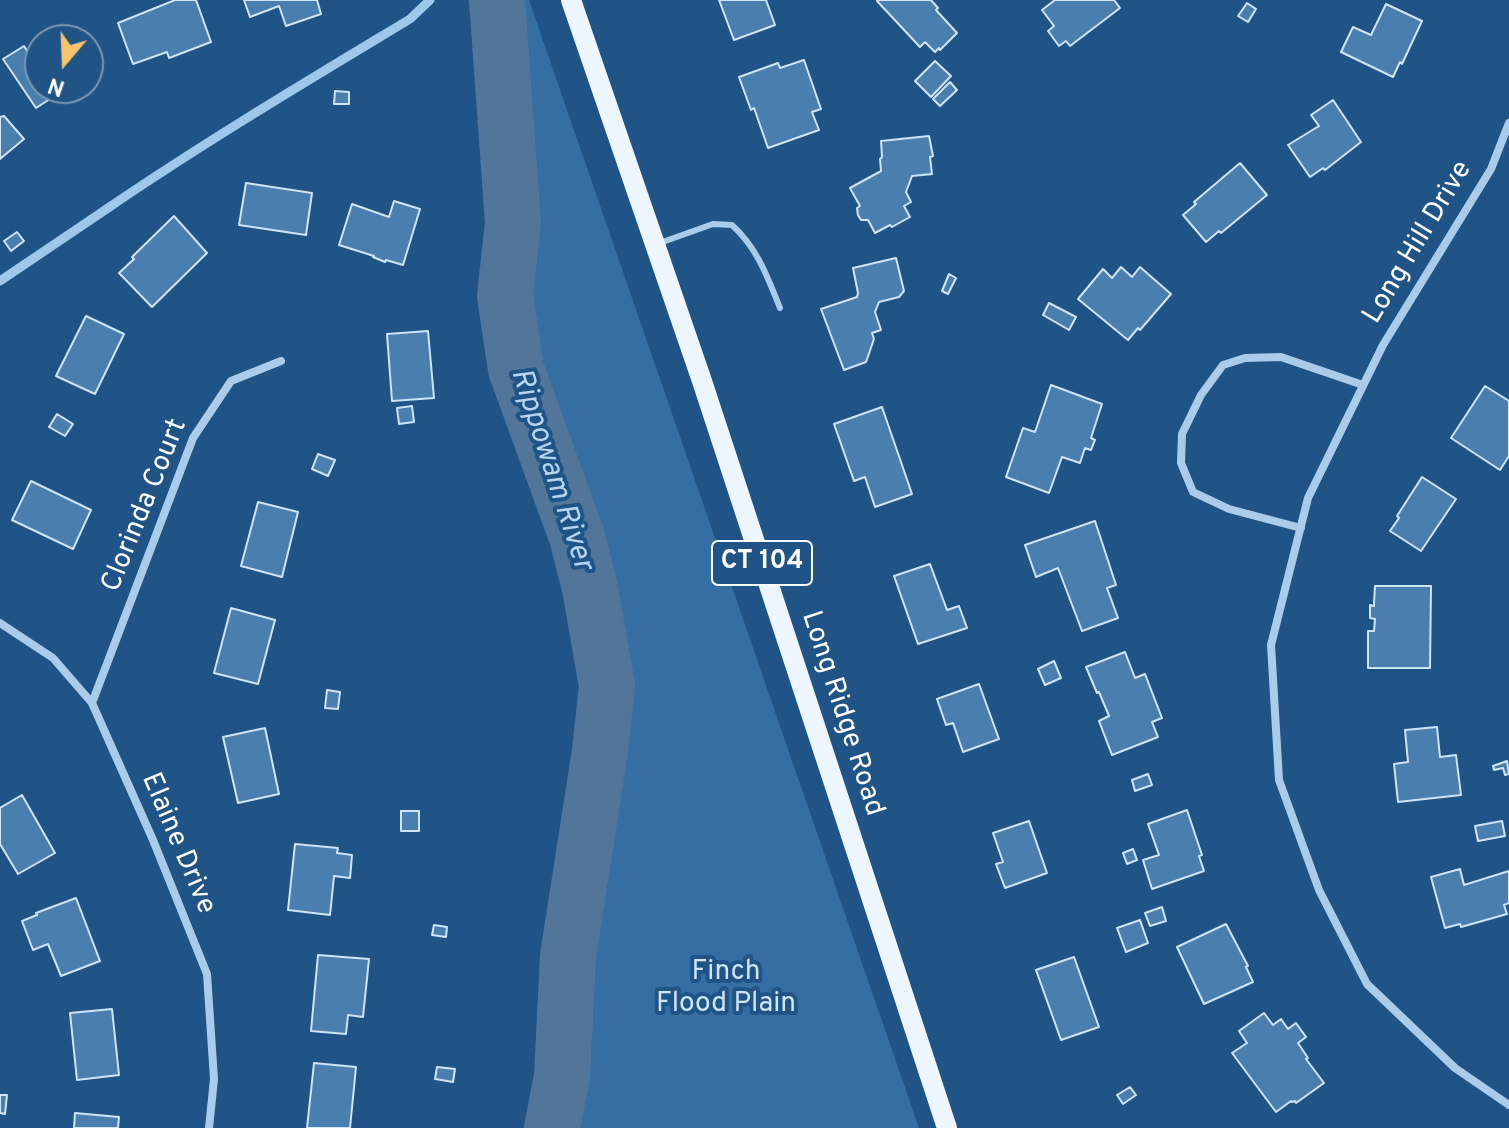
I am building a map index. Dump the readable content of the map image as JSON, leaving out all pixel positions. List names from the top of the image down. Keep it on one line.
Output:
{"streets":{"main road":["CT 104","Long Ridge Road"],"street":["Long Hill Drive","Clorinda Court","Elaine Drive"]},"crossings":[["Clorinda Court","Elaine Drive"]],"water":["Rippowam River"],"parks":["Finch Flood Plain"],"north":"bottom"}
